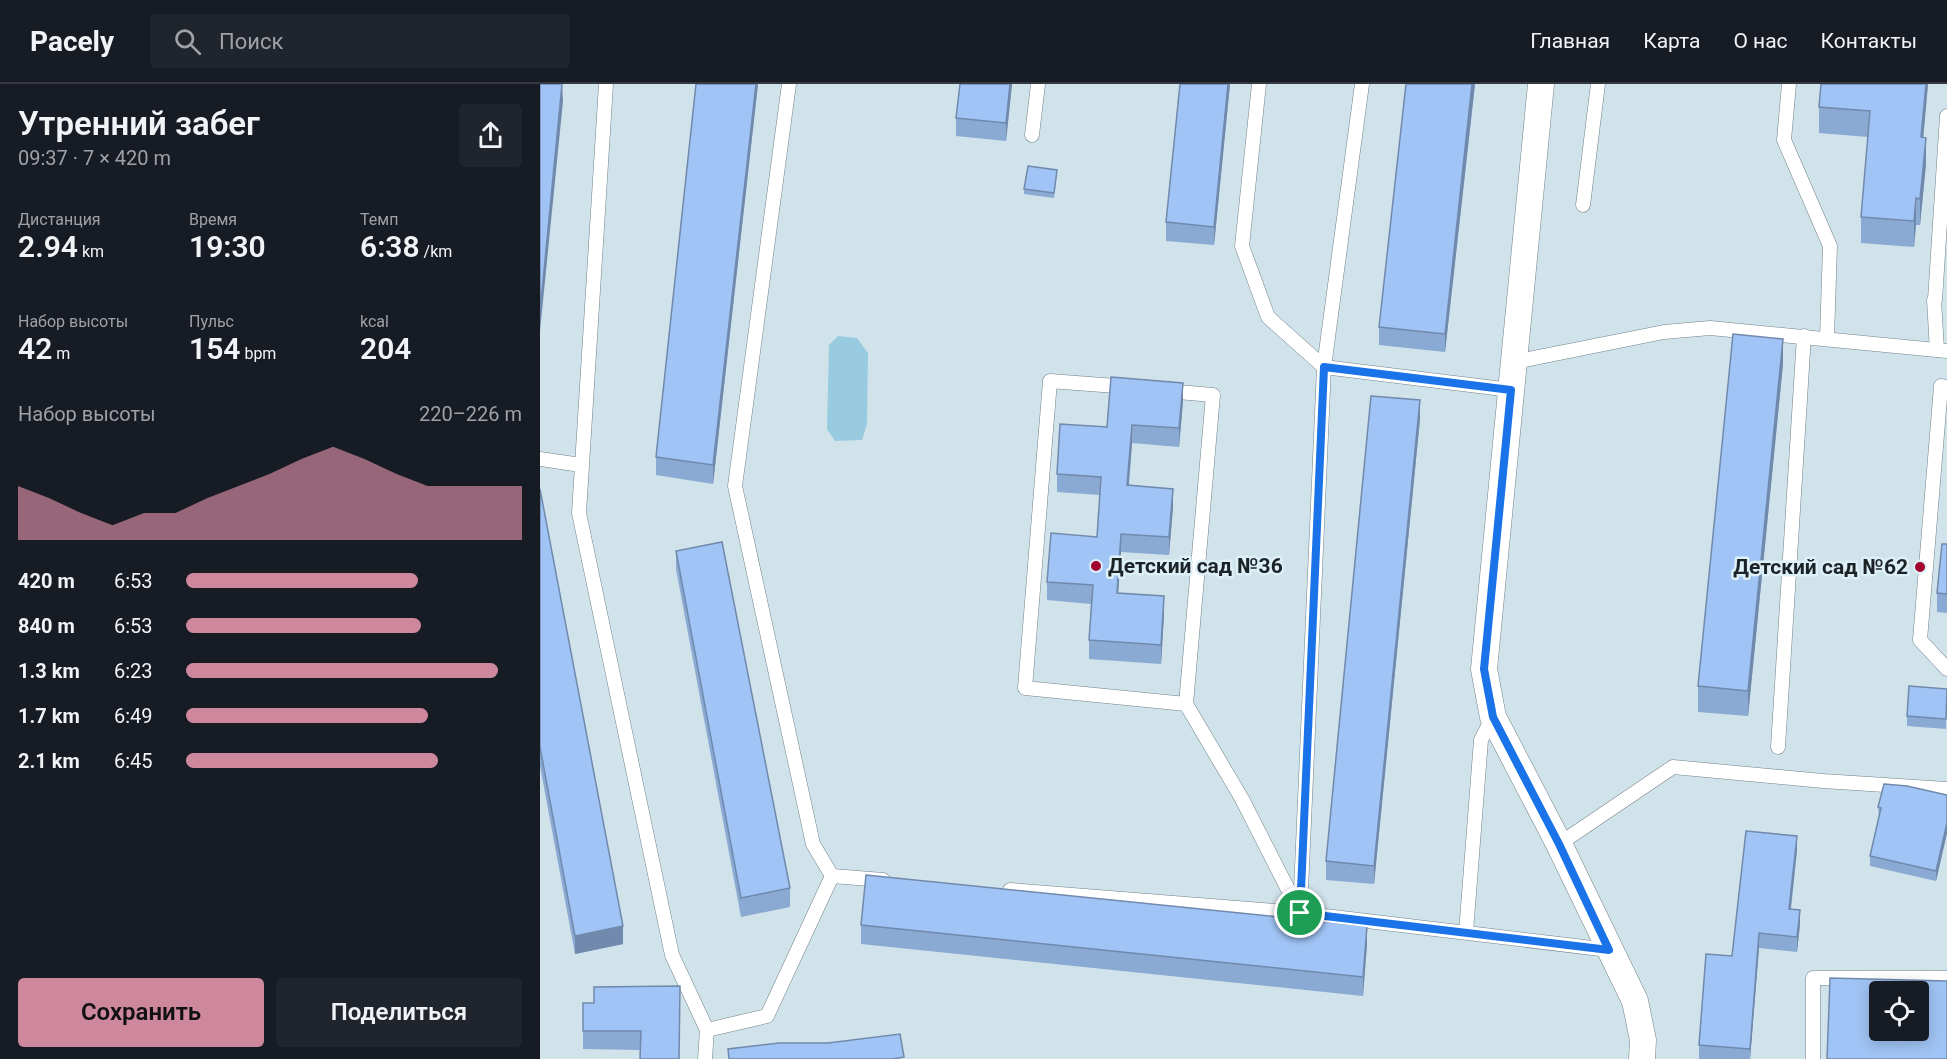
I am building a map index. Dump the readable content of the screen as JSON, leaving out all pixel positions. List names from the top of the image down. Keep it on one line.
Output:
{"places":["Детский сад №36","Детский сад №62"],"page":{"header":"Pacely","search":"Поиск","nav":["Главная","Карта","О нас","Контакты"],"heading":["Утренний забег","09:37 · 7 × 420 m"],"stats":[["Дистанция","2.94 km"],["Время","19:30"],["Темп","6:38 /km"],["Набор высоты","42 m"],["Пульс","154 bpm"],["kcal","204"]],"chart":["Набор высоты","220–226 m"],"list":[{"name":"420 m","note":"6:53"},{"name":"840 m","note":"6:53"},{"name":"1.3 km","note":"6:23"},{"name":"1.7 km","note":"6:49"},{"name":"2.1 km","note":"6:45"}],"buttons":["Сохранить","Поделиться"]}}
